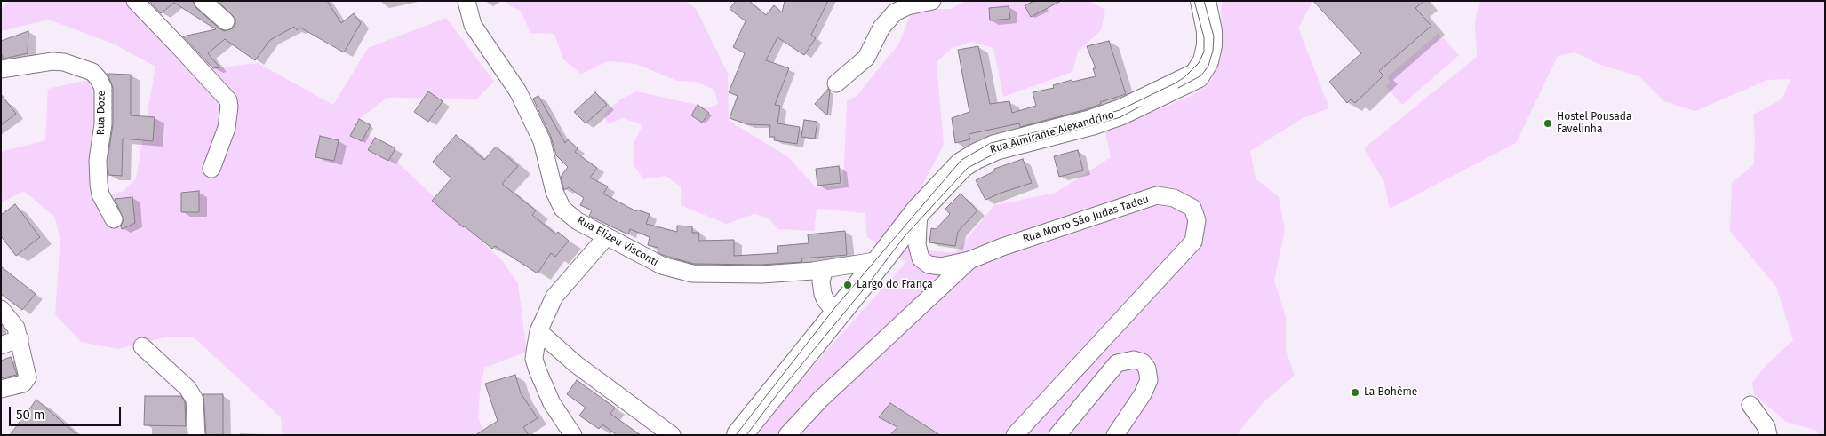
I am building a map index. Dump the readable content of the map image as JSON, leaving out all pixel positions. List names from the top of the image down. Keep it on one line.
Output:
{"streets":{"street":["Rua Doze","Rua Almirante Alexandrino","Rua Morro São Judas Tadeu","Rua Elizeu Visconti"]},"crossings":[["Rua Almirante Alexandrino","Rua Morro São Judas Tadeu"],["Rua Almirante Alexandrino","Rua Elizeu Visconti"]],"places":["Hostel Pousada Favelinha","Largo do França","La Bohème"],"scale_bar":"50 m"}
